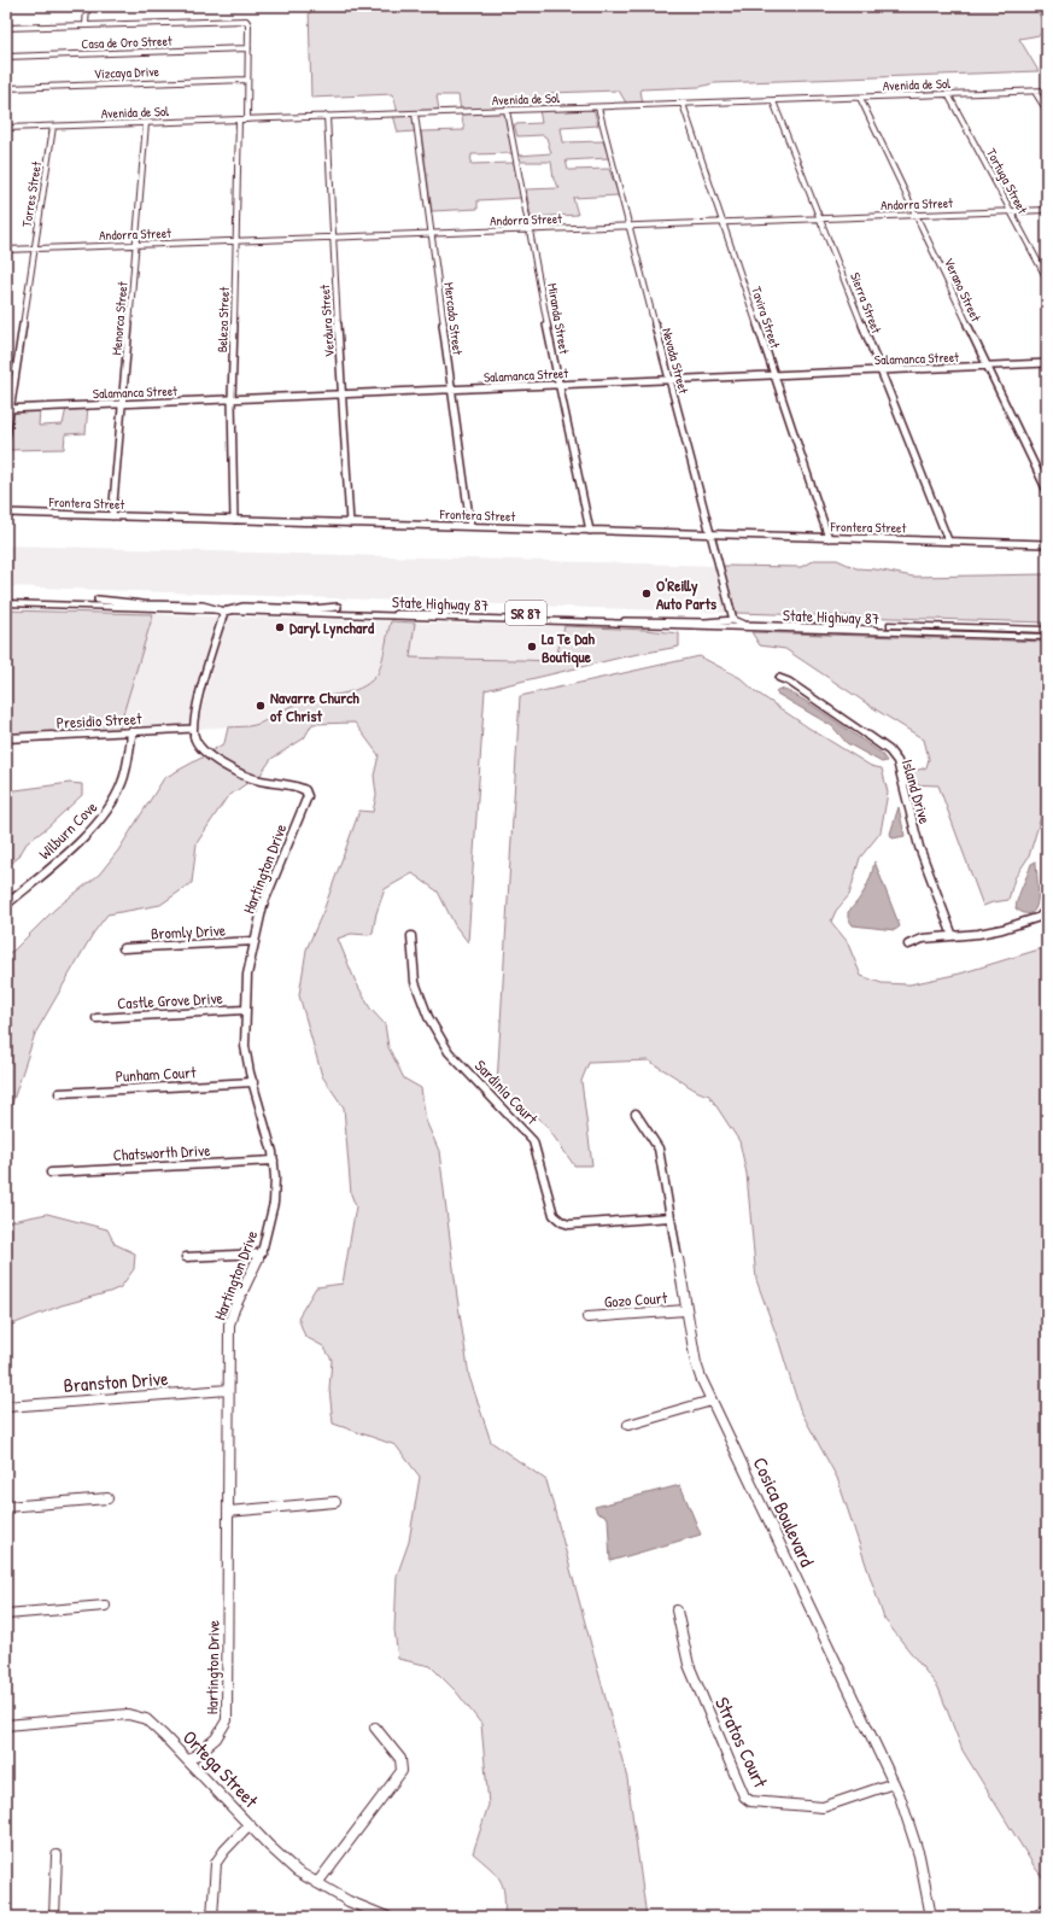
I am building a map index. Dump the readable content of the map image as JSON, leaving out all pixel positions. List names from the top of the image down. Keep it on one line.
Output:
{"streets":{"highway":["State Highway 87","SR 87"],"street":["Casa de Oro Street","Vizcaya Drive","Avenida de Sol","Tortuga Street","Torres Street","Andorra Street","Verano Street","Sierra Street","Tavira Street","Menorca Street","Mercado Street","Miranda Street","Beleza Street","Verdura Street","Salamanca Street","Nevada Street","Frontera Street","Presidio Street","Island Drive","Wilburn Cove","Hartington Drive","Bromly Drive","Castle Grove Drive","Punham Court","Sardinia Court","Chatsworth Drive","Gozo Court","Branston Drive","Cosica Boulevard","Stratos Court","Ortega Street"]},"crossings":[["Avenida de Sol","Tortuga Street"],["Avenida de Sol","Torres Street"],["Avenida de Sol","Verano Street"],["Avenida de Sol","Sierra Street"],["Avenida de Sol","Tavira Street"],["Avenida de Sol","Menorca Street"],["Avenida de Sol","Mercado Street"],["Avenida de Sol","Miranda Street"],["Avenida de Sol","Beleza Street"],["Avenida de Sol","Verdura Street"],["Avenida de Sol","Nevada Street"],["Tortuga Street","Andorra Street"],["Torres Street","Andorra Street"],["Torres Street","Salamanca Street"],["Andorra Street","Verano Street"],["Andorra Street","Sierra Street"],["Andorra Street","Tavira Street"],["Andorra Street","Menorca Street"],["Andorra Street","Mercado Street"],["Andorra Street","Miranda Street"],["Andorra Street","Beleza Street"],["Andorra Street","Verdura Street"],["Andorra Street","Nevada Street"],["Verano Street","Salamanca Street"],["Sierra Street","Salamanca Street"],["Sierra Street","Frontera Street"],["Tavira Street","Salamanca Street"],["Tavira Street","Frontera Street"],["Menorca Street","Salamanca Street"],["Menorca Street","Frontera Street"],["Mercado Street","Salamanca Street"],["Mercado Street","Frontera Street"],["Miranda Street","Salamanca Street"],["Miranda Street","Frontera Street"],["Beleza Street","Salamanca Street"],["Beleza Street","Frontera Street"],["Verdura Street","Salamanca Street"],["Verdura Street","Frontera Street"],["Salamanca Street","Nevada Street"],["Nevada Street","Frontera Street"],["Nevada Street","SR 87"],["State Highway 87","SR 87"],["Presidio Street","Wilburn Cove"],["Presidio Street","Hartington Drive"],["Hartington Drive","Bromly Drive"],["Hartington Drive","Castle Grove Drive"],["Hartington Drive","Punham Court"],["Hartington Drive","Chatsworth Drive"],["Hartington Drive","Branston Drive"],["Hartington Drive","Ortega Street"],["Sardinia Court","Cosica Boulevard"],["Gozo Court","Cosica Boulevard"],["Cosica Boulevard","Stratos Court"]],"places":["O'Reilly Auto Parts","Daryl Lynchard","La Te Dah Boutique","Navarre Church of Christ"]}
